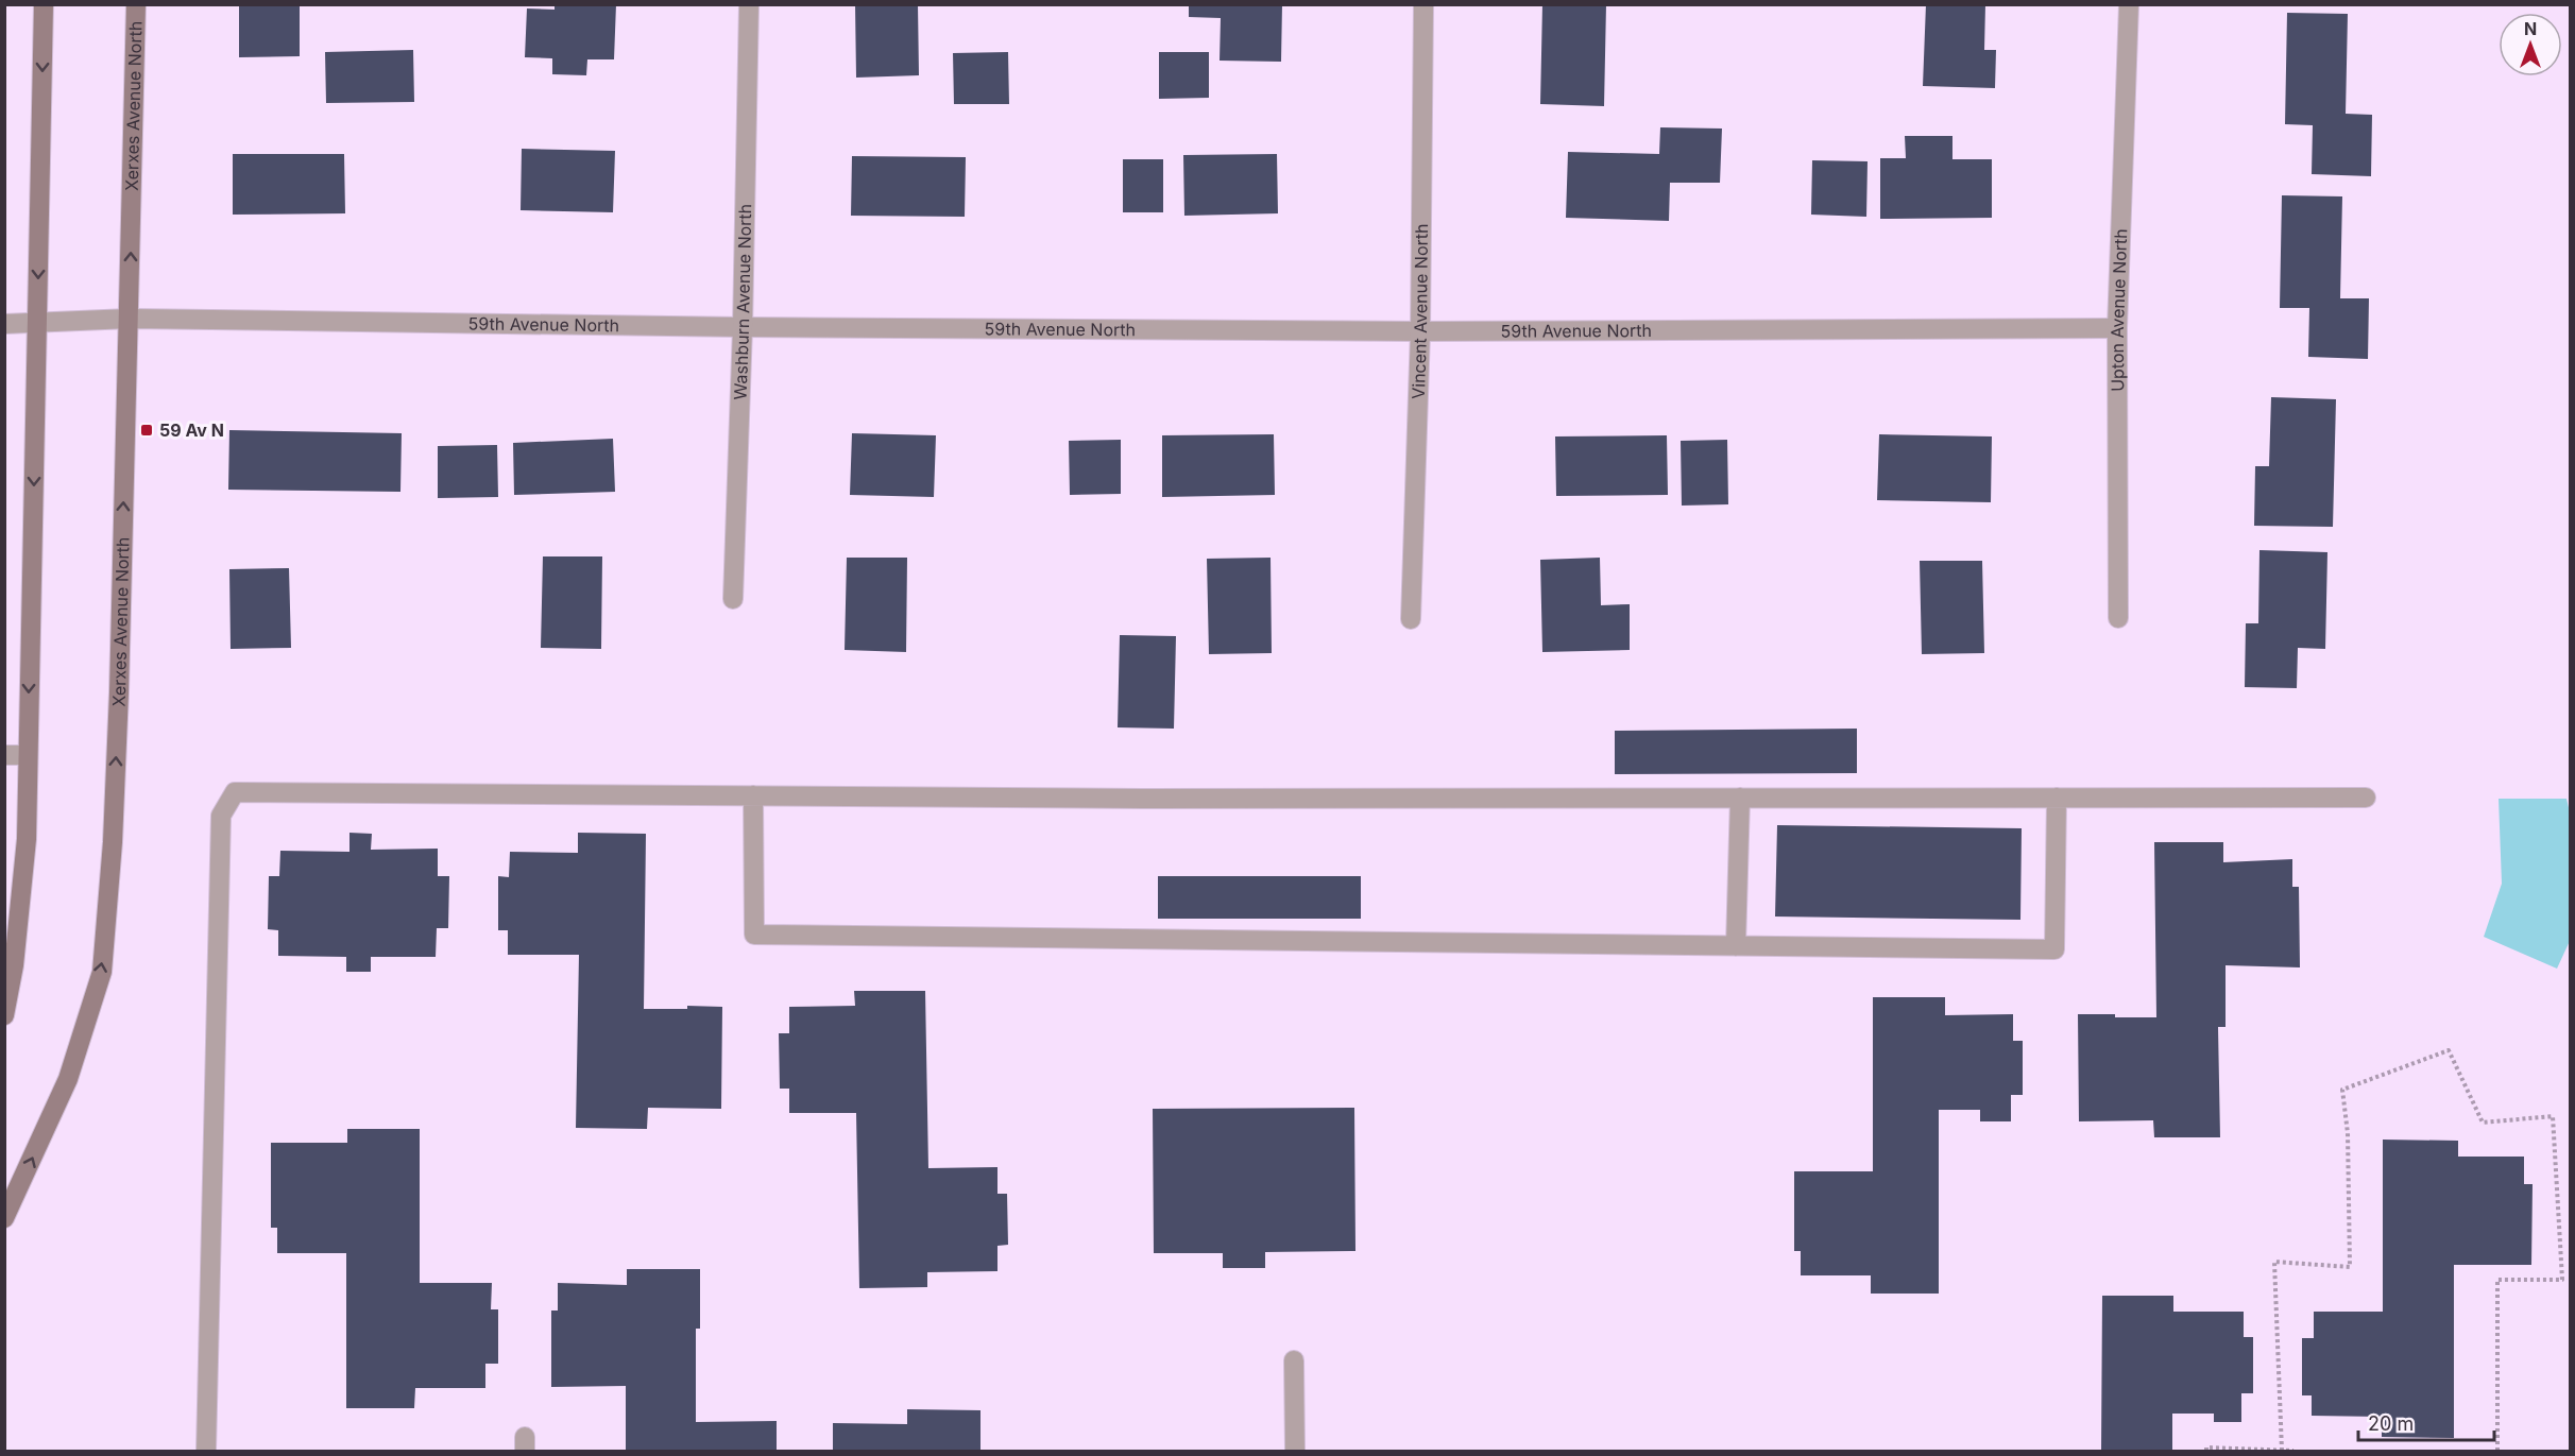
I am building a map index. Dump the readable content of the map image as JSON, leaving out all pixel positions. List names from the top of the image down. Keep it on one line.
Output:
{"streets":{"street":["Xerxes Avenue North","Washburn Avenue North","Upton Avenue North","Vincent Avenue North","59th Avenue North"]},"crossings":[["Xerxes Avenue North","59th Avenue North"],["Washburn Avenue North","59th Avenue North"],["Upton Avenue North","59th Avenue North"],["Vincent Avenue North","59th Avenue North"]],"places":{"transit":["59 Av N"]},"scale_bar":"20 m","north":"top"}
